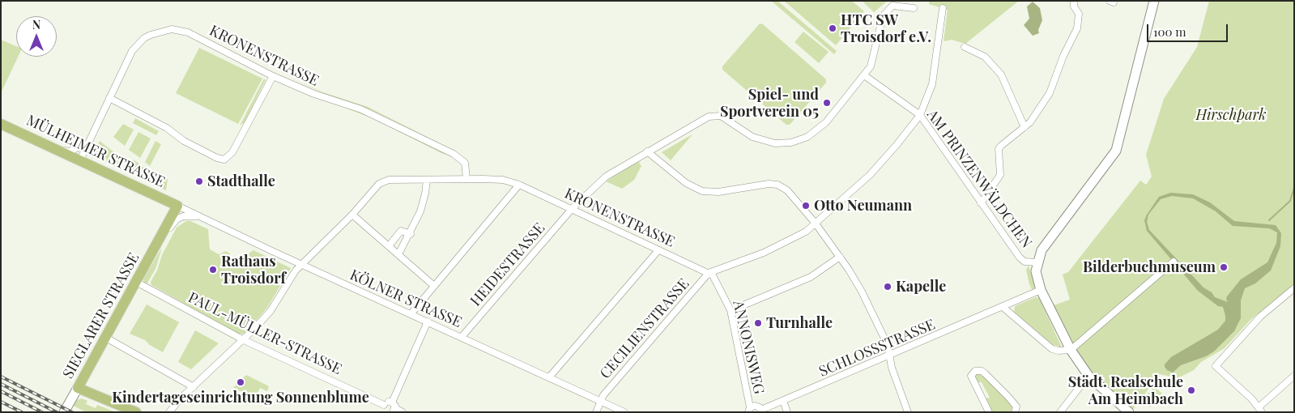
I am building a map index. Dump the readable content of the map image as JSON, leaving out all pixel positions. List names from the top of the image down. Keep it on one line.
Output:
{"streets":{"main road":["MÜLHEIMER STRASSE","SIEGLARER STRASSE"],"street":["KRONENSTRASSE","AM PRINZENWÄLDCHEN","HEIDESTRASSE","KÖLNER STRASSE","CECILIENSTRASSE","PAUL-MÜLLER-STRASSE","ANNONISWEG","SCHLOSSSTRASSE"]},"crossings":[["KRONENSTRASSE","MÜLHEIMER STRASSE"],["KRONENSTRASSE","HEIDESTRASSE"],["KRONENSTRASSE","KÖLNER STRASSE"],["KRONENSTRASSE","CECILIENSTRASSE"],["KRONENSTRASSE","PAUL-MÜLLER-STRASSE"],["KRONENSTRASSE","ANNONISWEG"],["MÜLHEIMER STRASSE","KÖLNER STRASSE"],["MÜLHEIMER STRASSE","SIEGLARER STRASSE"],["AM PRINZENWÄLDCHEN","HEIDESTRASSE"],["HEIDESTRASSE","KÖLNER STRASSE"],["KÖLNER STRASSE","SIEGLARER STRASSE"],["KÖLNER STRASSE","CECILIENSTRASSE"],["SIEGLARER STRASSE","PAUL-MÜLLER-STRASSE"],["CECILIENSTRASSE","ANNONISWEG"]],"parks":["Hirschpark"],"places":["HTC SW Troisdorf e.V.","Spiel- und Sportverein 05","Stadthalle","Otto Neumann","Bilderbuchmuseum","Rathaus Troisdorf","Kapelle","Turnhalle","Kindertageseinrichtung Sonnenblume","Städt. Realschule Am Heimbach"],"scale_bar":"100 m","north":"top"}
